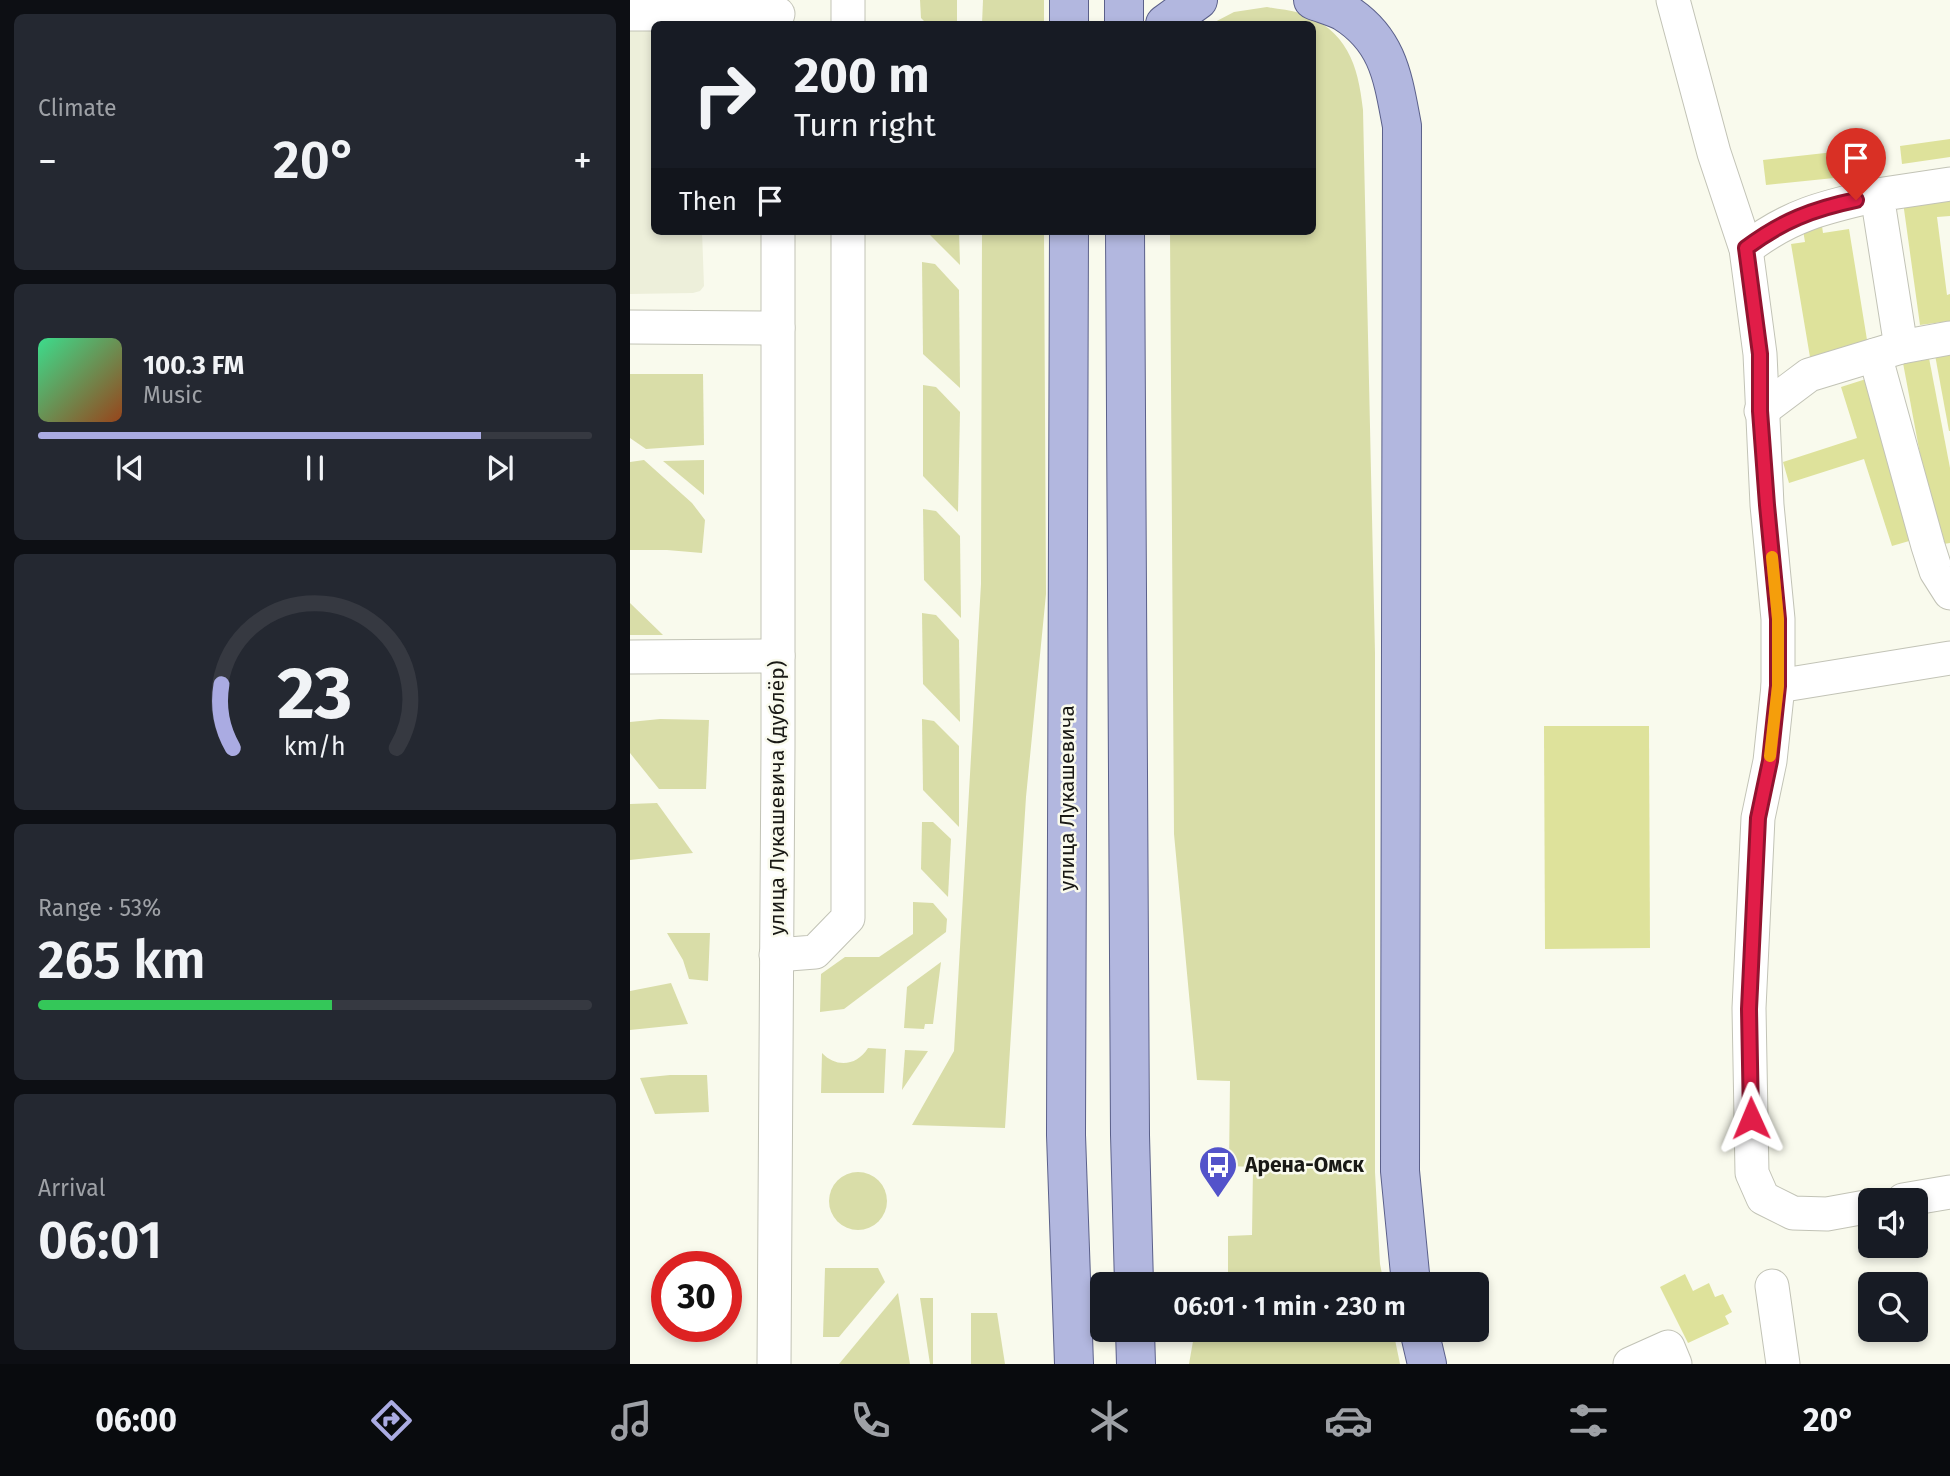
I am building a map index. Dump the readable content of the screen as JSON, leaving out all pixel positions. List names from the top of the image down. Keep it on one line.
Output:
{"streets":{"main road":["улица Лукашевича"],"street":["улица Лукашевича (дублёр)"]},"places":{"bus stop":["Арена-Омск"]},"page":{"tile":["Climate",["Range · 53%","265 km"],["Arrival","06:01"]],"turn":["200 m","Turn right"],"heat":["−","20°","+"],"then":"Then","song":["100.3 FM","Music"],"limit":"30","trip":"06:01 · 1 min · 230 m","tabs":["06:00","20°"],"gauge":["23","km/h"]}}
